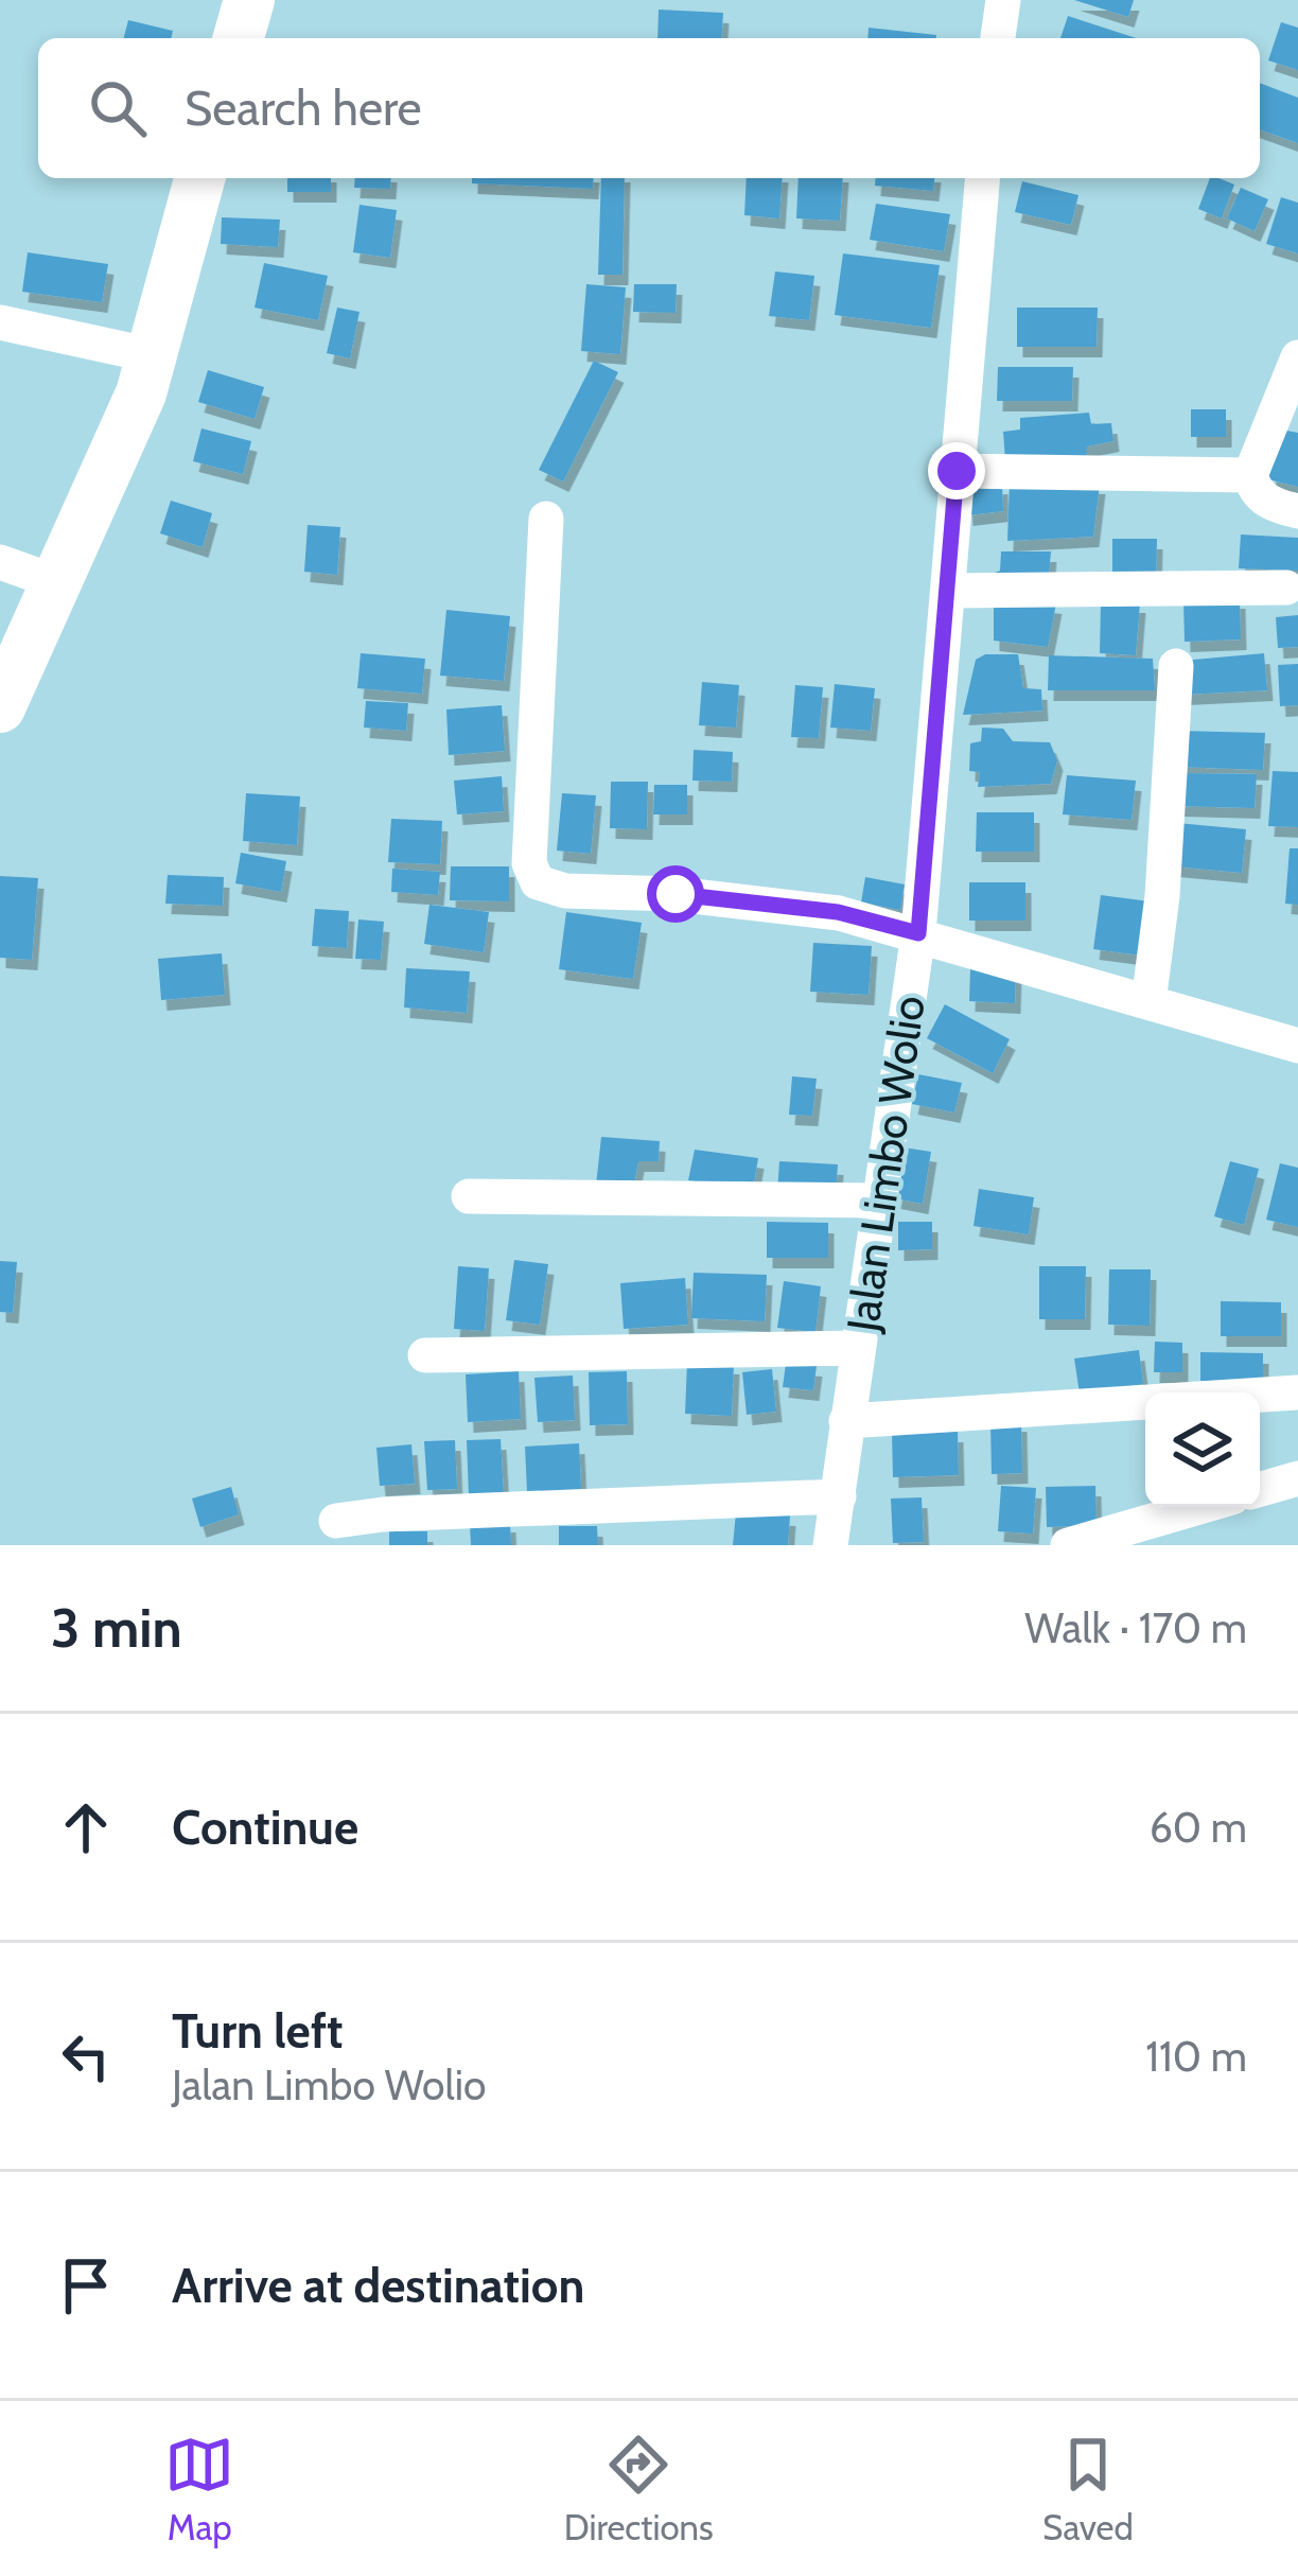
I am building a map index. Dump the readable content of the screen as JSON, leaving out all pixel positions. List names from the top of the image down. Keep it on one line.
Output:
{"streets":{"street":["Jalan Limbo Wolio"]},"page":{"search":"Search here","heading":["3 min","Walk · 170 m"],"list":[["Continue","60 m"],["Turn left","Jalan Limbo Wolio","110 m"],"Arrive at destination"],"nav":["Map","Directions","Saved"]}}
